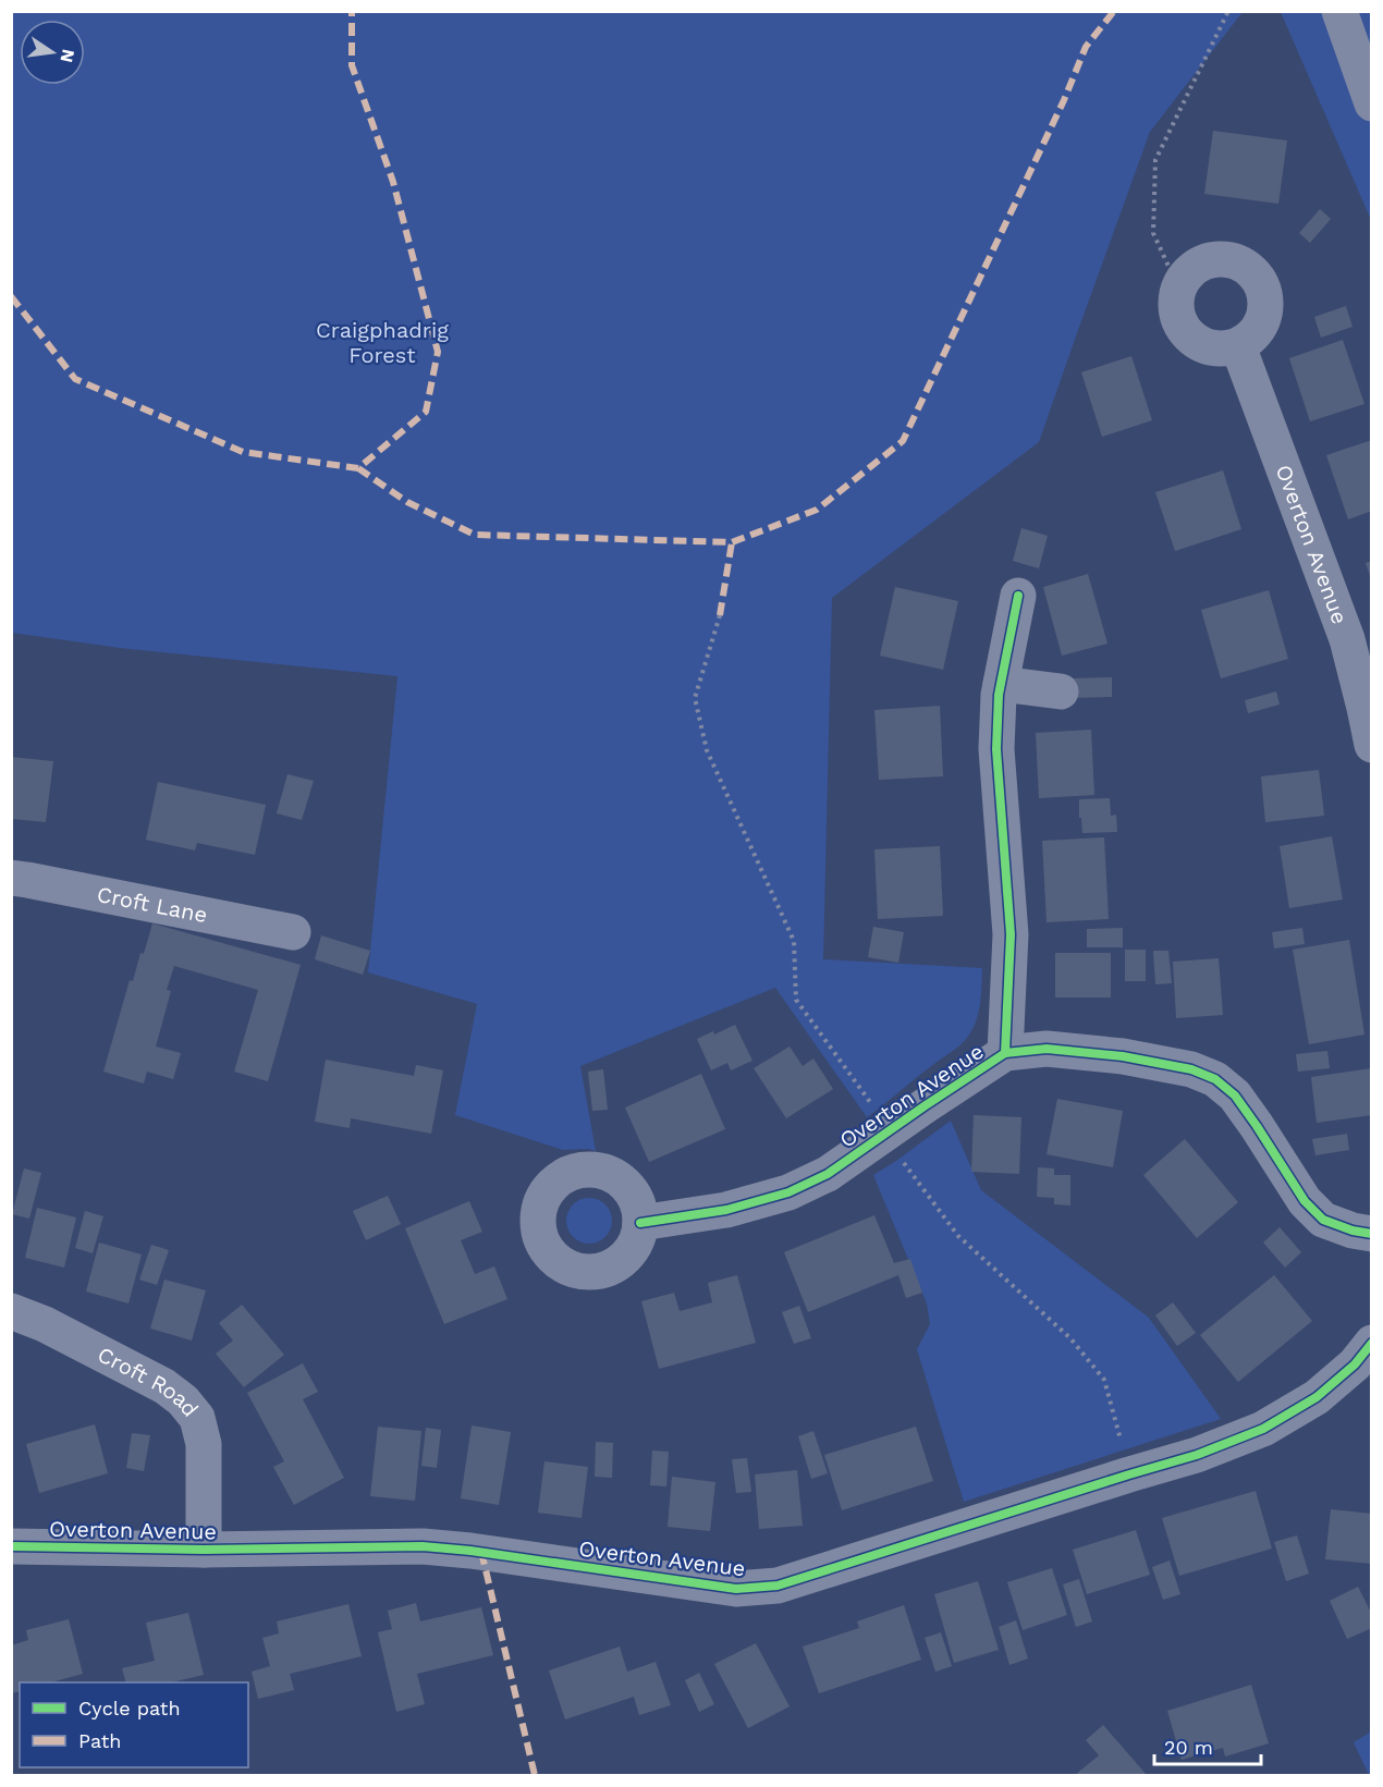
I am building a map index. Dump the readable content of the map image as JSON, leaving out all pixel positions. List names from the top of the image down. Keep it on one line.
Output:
{"streets":{"street":["Overton Avenue","Croft Lane","Croft Road"]},"crossings":[["Overton Avenue","Croft Road"]],"parks":["Craigphadrig Forest"],"legend":["Cycle path","Path"],"scale_bar":"20 m","north":"right"}
